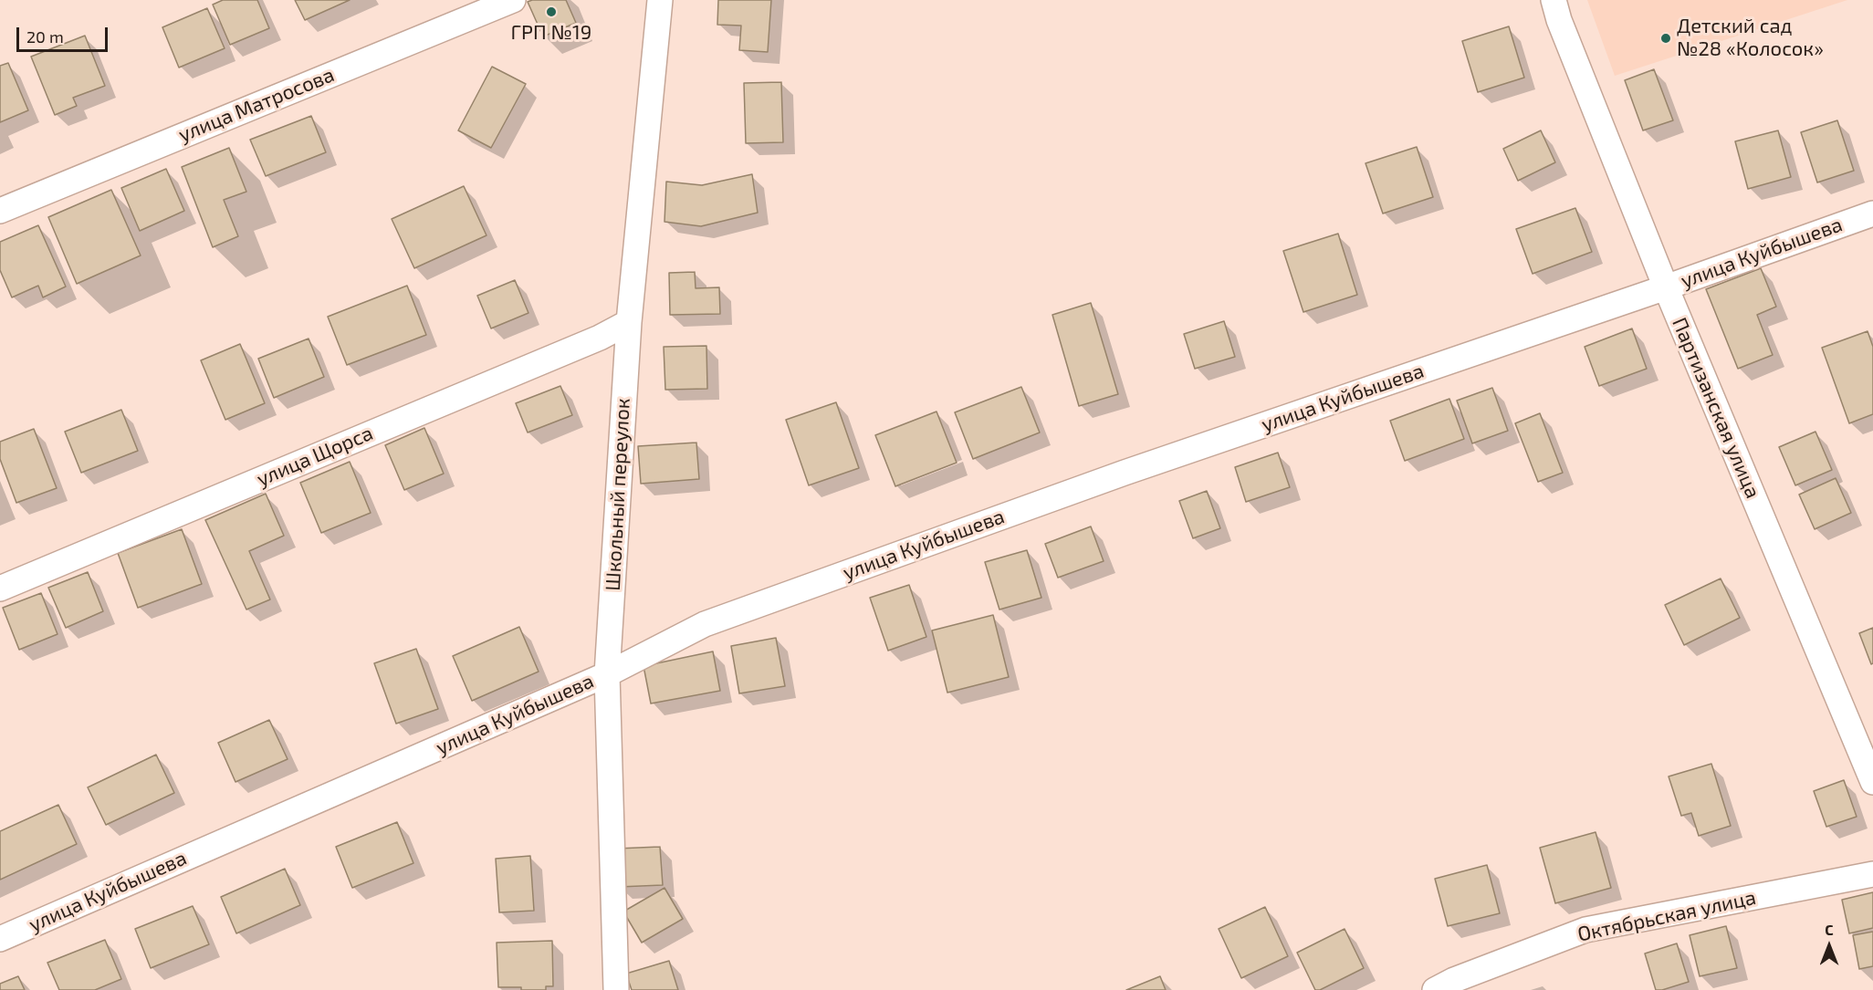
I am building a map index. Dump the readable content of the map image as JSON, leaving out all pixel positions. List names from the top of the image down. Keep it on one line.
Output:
{"streets":{"street":["улица Матросова","улица Куйбышева","Партизанская улица","улица Щорса","Школьный переулок","Октябрьская улица"]},"crossings":[["улица Куйбышева","Партизанская улица"],["улица Куйбышева","Школьный переулок"],["улица Щорса","Школьный переулок"]],"places":["ГРП №19","Детский сад №28 «Колосок»"],"scale_bar":"20 m","north":"top"}
